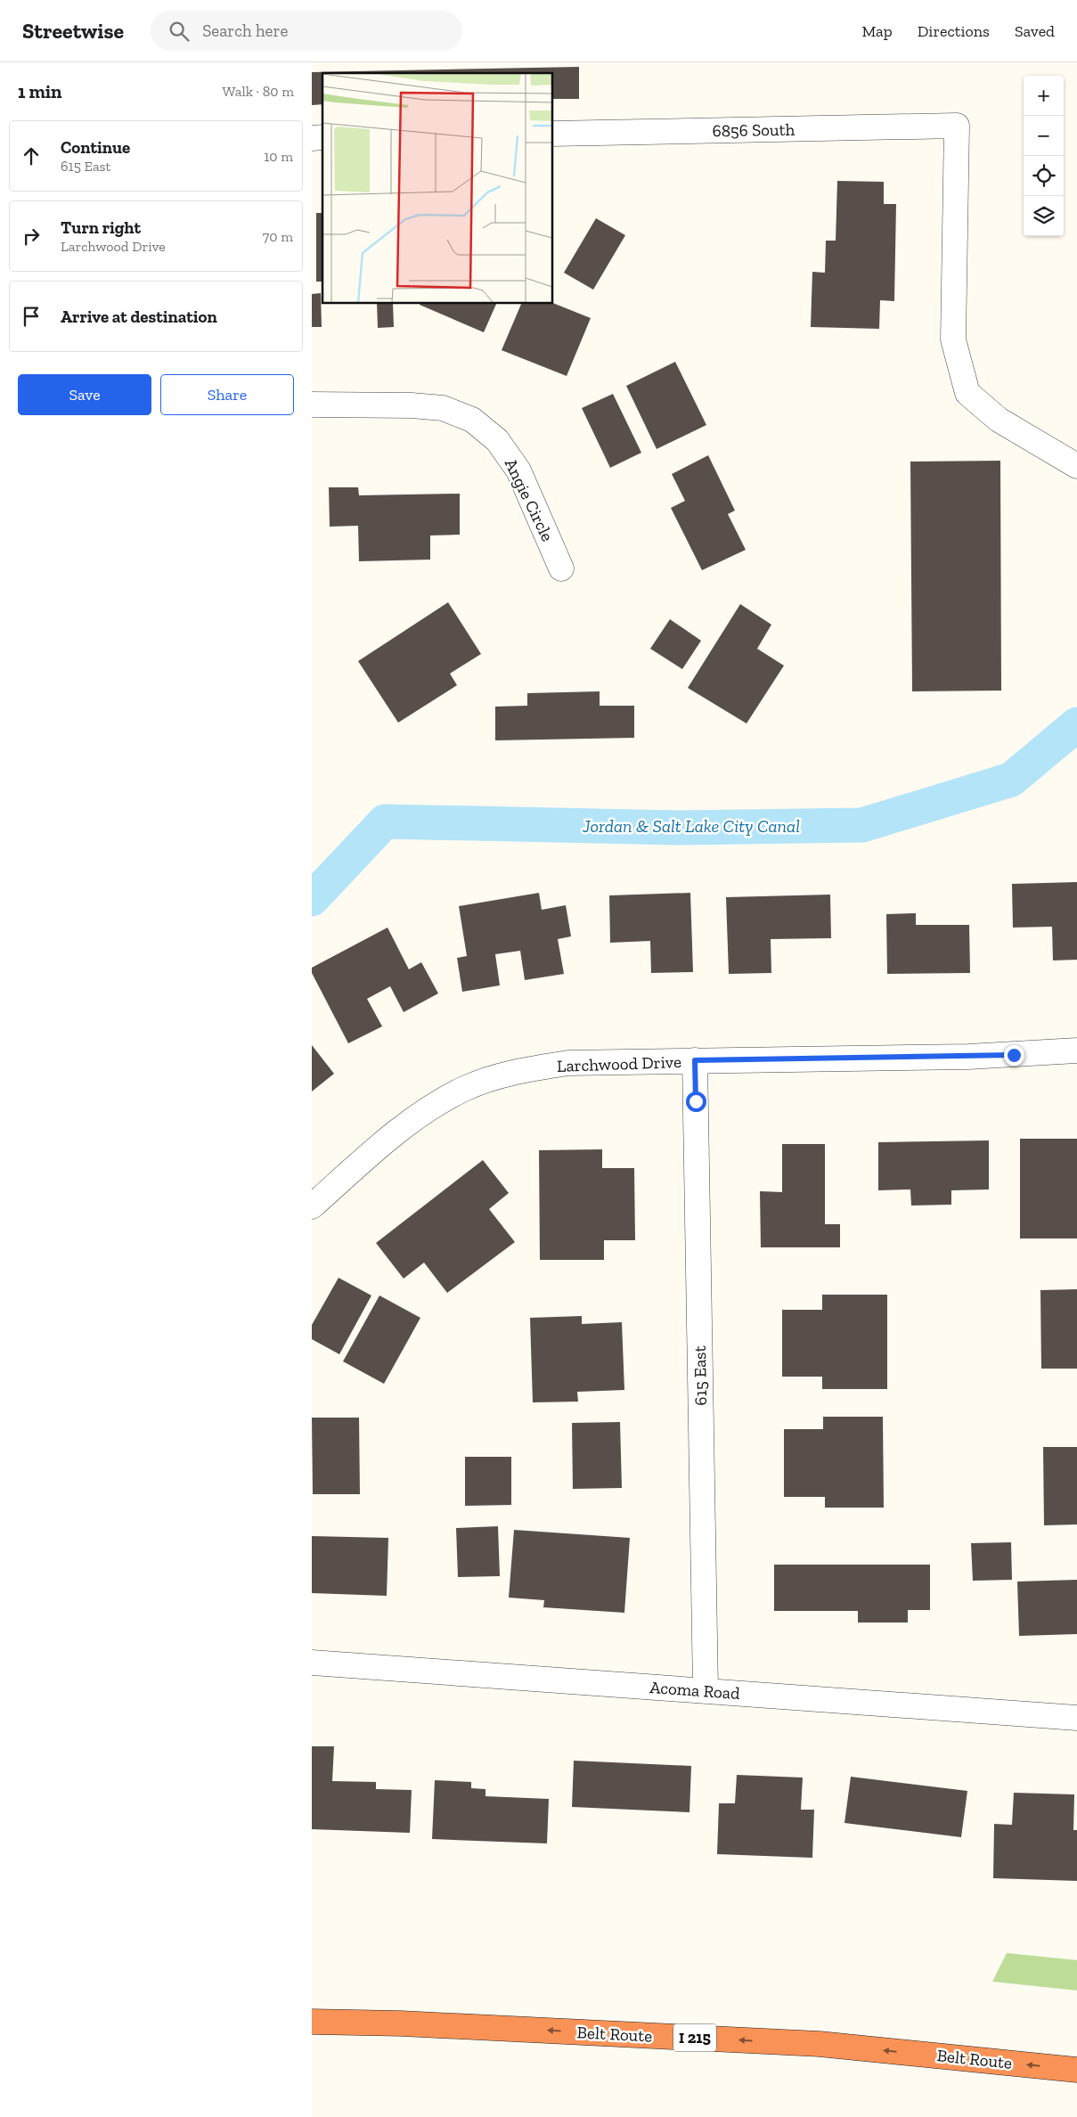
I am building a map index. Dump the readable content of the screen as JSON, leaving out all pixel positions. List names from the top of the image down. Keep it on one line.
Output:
{"streets":{"highway":["Belt Route","I 215"],"street":["6856 South","Angie Circle","Larchwood Drive","615 East","Acoma Road"]},"crossings":[["Larchwood Drive","615 East"],["615 East","Acoma Road"]],"one_way":["Belt Route"],"water":["Jordan & Salt Lake City Canal"],"page":{"header":"Streetwise","search":"Search here","nav":["Map","Directions","Saved"],"heading":["1 min","Walk · 80 m"],"map_buttons":["+","−"],"list":[["Continue","615 East","10 m"],["Turn right","Larchwood Drive","70 m"],"Arrive at destination"],"buttons":["Save","Share"]}}
